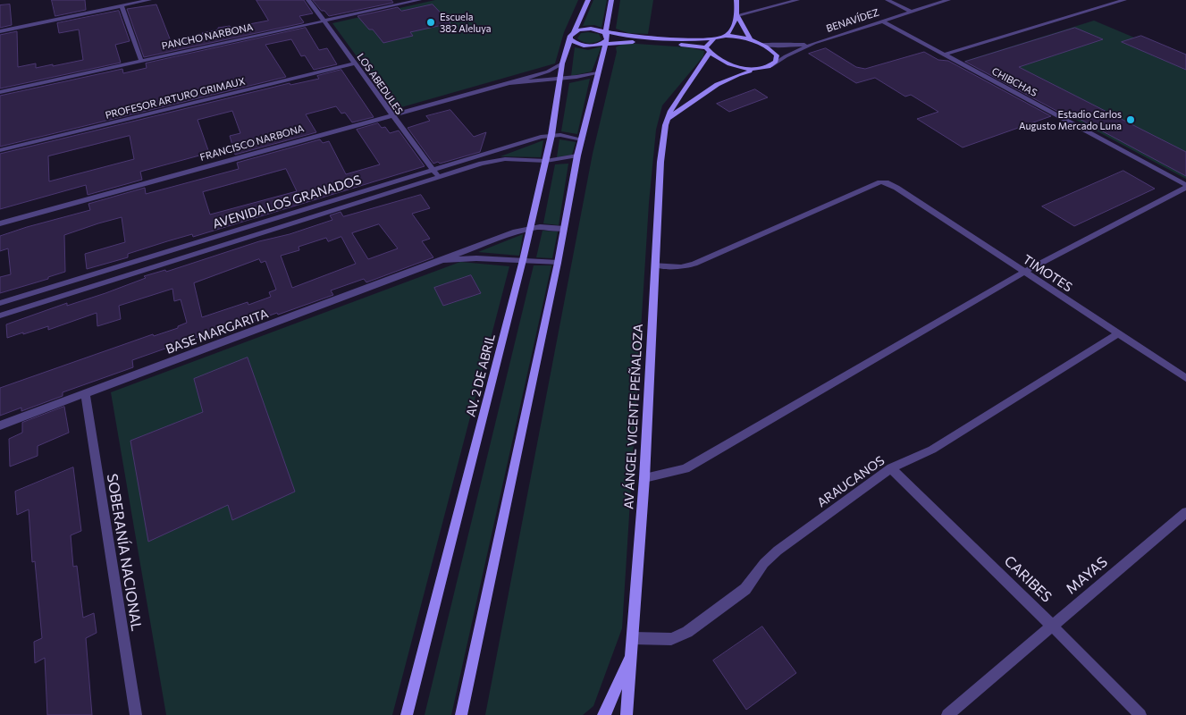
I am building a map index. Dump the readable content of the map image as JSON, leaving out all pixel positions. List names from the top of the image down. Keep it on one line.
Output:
{"streets":{"main road":["AV. 2 DE ABRIL","AV ÁNGEL VICENTE PEÑALOZA"],"street":["BENAVÍDEZ","PANCHO NARBONA","CHIBCHAS","LOS ABEDULES","PROFESOR ARTURO GRIMAUX","FRANCISCO NARBONA","AVENIDA LOS GRANADOS","TIMOTES","BASE MARGARITA","ARAUCANOS","SOBERANÍA NACIONAL","MAYAS","CARIBES"]},"crossings":[["BENAVÍDEZ","CHIBCHAS"],["PANCHO NARBONA","LOS ABEDULES"],["LOS ABEDULES","PROFESOR ARTURO GRIMAUX"],["LOS ABEDULES","FRANCISCO NARBONA"],["LOS ABEDULES","AVENIDA LOS GRANADOS"],["FRANCISCO NARBONA","AV. 2 DE ABRIL"],["AVENIDA LOS GRANADOS","AV. 2 DE ABRIL"],["TIMOTES","AV ÁNGEL VICENTE PEÑALOZA"],["TIMOTES","ARAUCANOS"],["BASE MARGARITA","AV. 2 DE ABRIL"],["BASE MARGARITA","SOBERANÍA NACIONAL"],["AV ÁNGEL VICENTE PEÑALOZA","ARAUCANOS"],["ARAUCANOS","CARIBES"],["MAYAS","CARIBES"]],"places":["Escuela 382 Aleluya","Estadio Carlos Augusto Mercado Luna"]}
